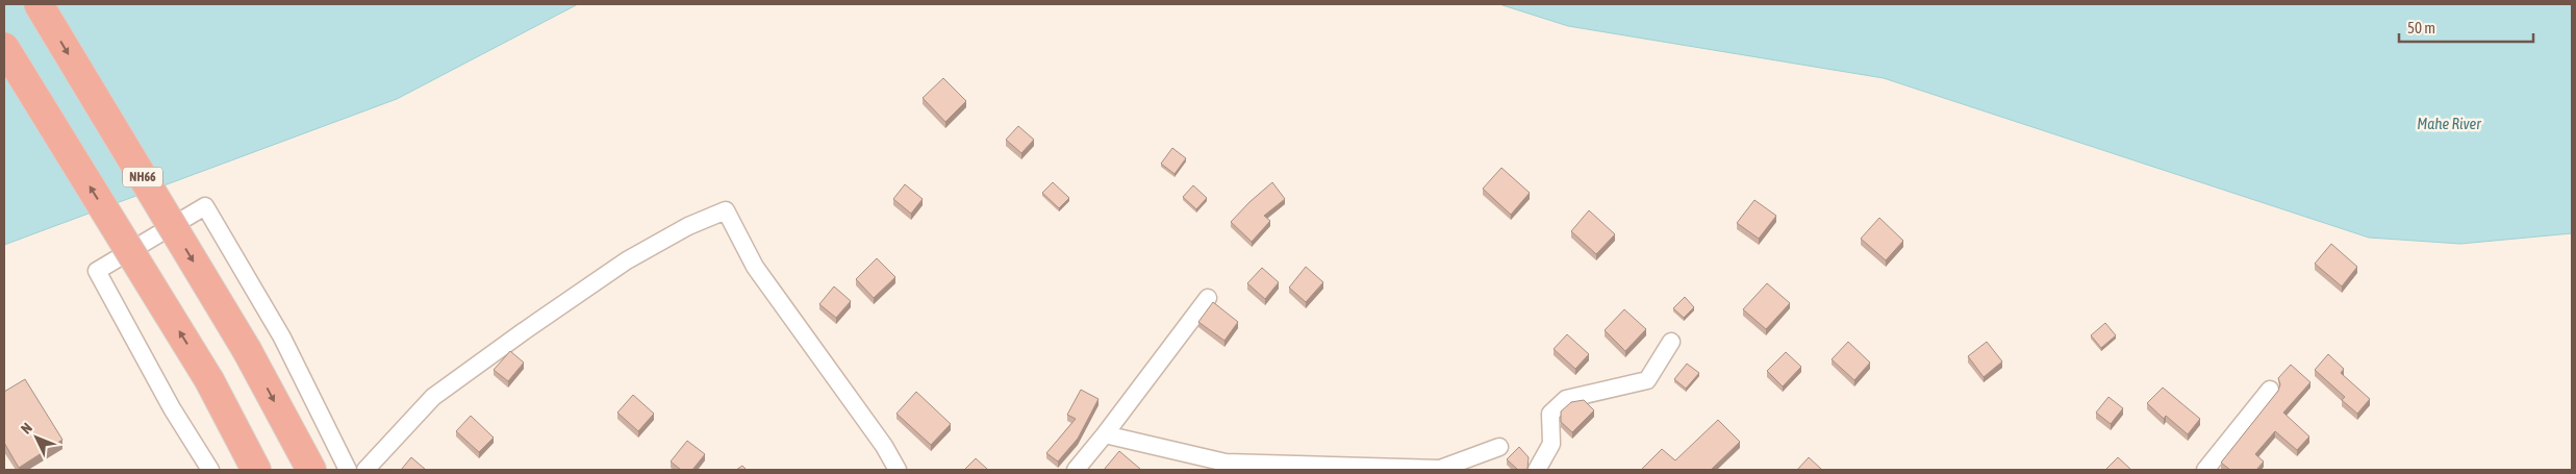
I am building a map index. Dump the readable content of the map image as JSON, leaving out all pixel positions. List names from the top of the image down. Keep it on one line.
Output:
{"streets":{"highway":["NH66"]},"water":["Mahe River"],"scale_bar":"50 m","north":"top left"}
